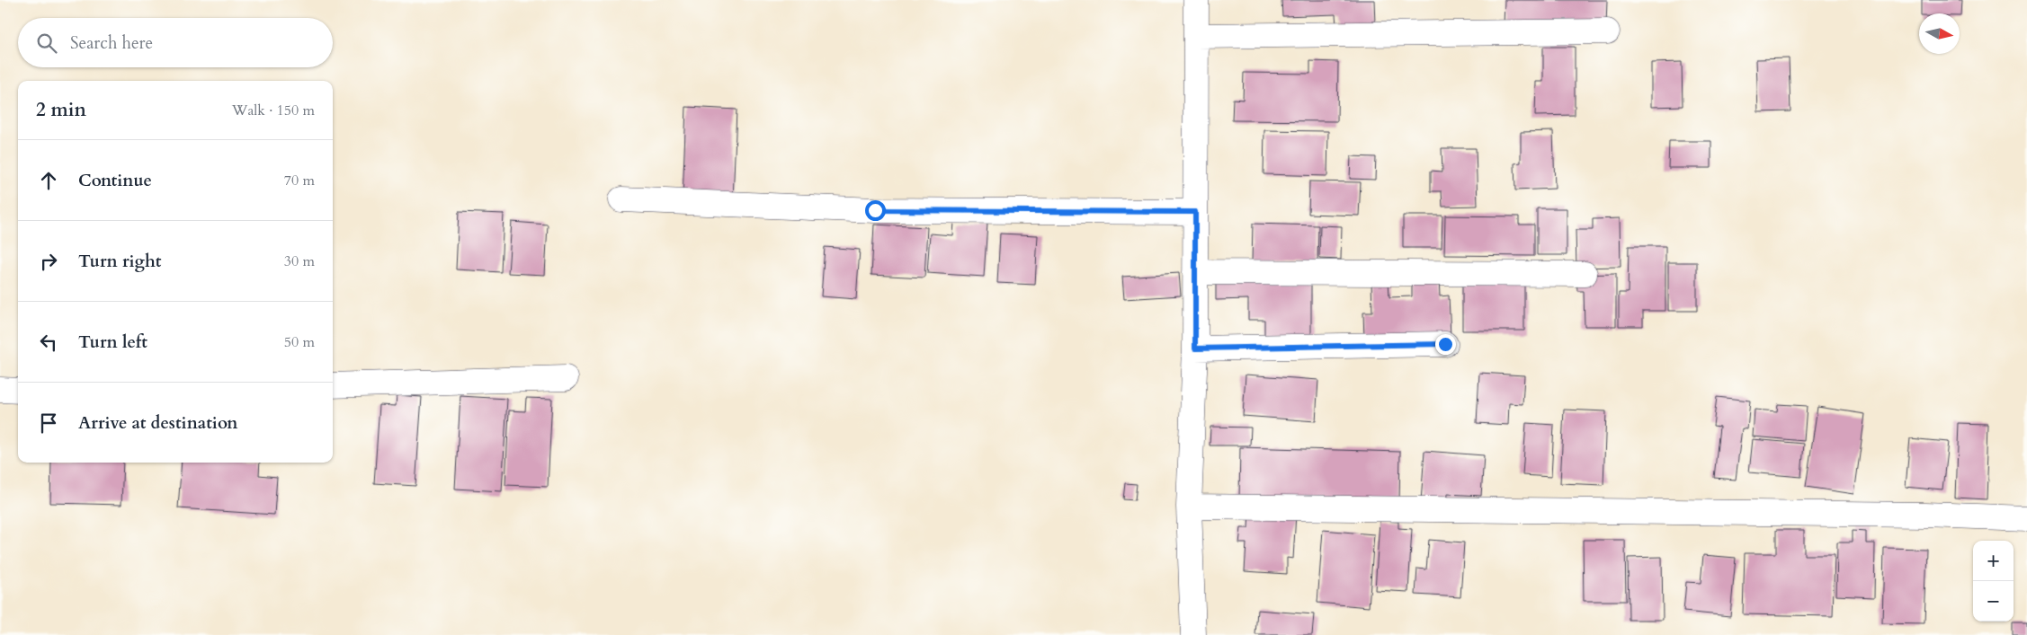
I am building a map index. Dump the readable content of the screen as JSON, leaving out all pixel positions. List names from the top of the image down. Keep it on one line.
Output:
{"north":"right","page":{"search":"Search here","heading":["2 min","Walk · 150 m"],"list":[["Continue","70 m"],["Turn right","30 m"],["Turn left","50 m"],"Arrive at destination"],"map_buttons":["+","−"]}}
